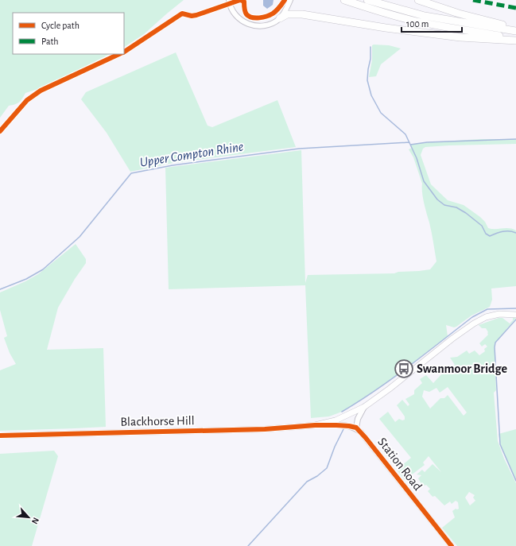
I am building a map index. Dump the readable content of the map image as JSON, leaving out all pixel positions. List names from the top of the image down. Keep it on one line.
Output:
{"streets":{"main road":["Blackhorse Hill"],"street":["Station Road"]},"water":["Upper Compton Rhine"],"places":{"bus stop":["Swanmoor Bridge"]},"legend":["Cycle path","Path"],"scale_bar":"100 m","north":"bottom right"}
